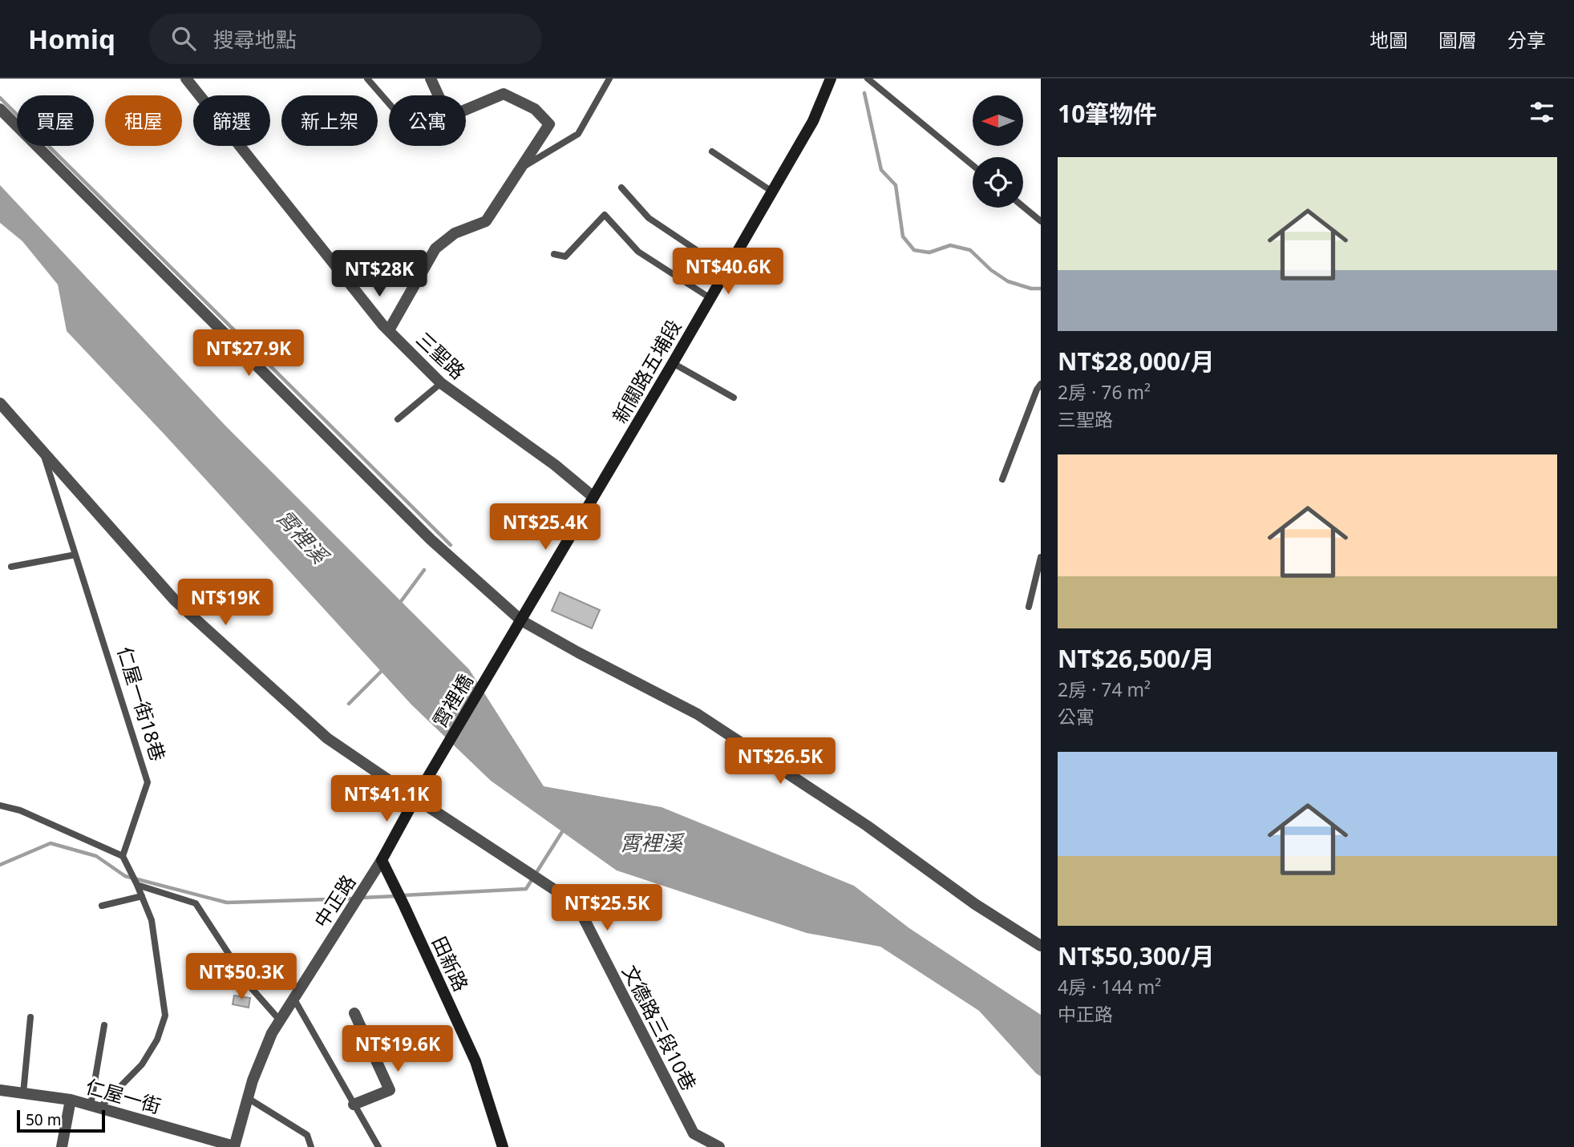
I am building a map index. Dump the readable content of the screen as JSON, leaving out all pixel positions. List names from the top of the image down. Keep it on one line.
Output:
{"streets":{"main road":["新關路五埔段","霄裡橋","中正路","田新路"],"street":["三聖路","仁屋一街18巷","文德路三段10巷","仁屋一街"]},"crossings":[["三聖路","新關路五埔段"],["新關路五埔段","霄裡橋"],["霄裡橋","中正路"],["霄裡橋","文德路三段10巷"],["仁屋一街18巷","文德路三段10巷"],["中正路","田新路"],["中正路","文德路三段10巷"],["中正路","仁屋一街"]],"water":["霄裡溪"],"scale_bar":"50 m","north":"left","page":{"header":"Homiq","search":"搜尋地點","nav":["地圖","圖層","分享"],"heading":"10筆物件","chip":["買屋","租屋","篩選","新上架","公寓"],"list":[{"name":"NT$28,000/月","note":"2房 · 76 m² · 三聖路"},{"name":"NT$26,500/月","note":"2房 · 74 m² · 公寓"},{"name":"NT$50,300/月","note":"4房 · 144 m² · 中正路"}],"price":["NT$40.6K","NT$28K","NT$27.9K","NT$25.4K","NT$19K","NT$26.5K","NT$41.1K","NT$25.5K","NT$50.3K","NT$19.6K"],"scale":"50 m"}}
